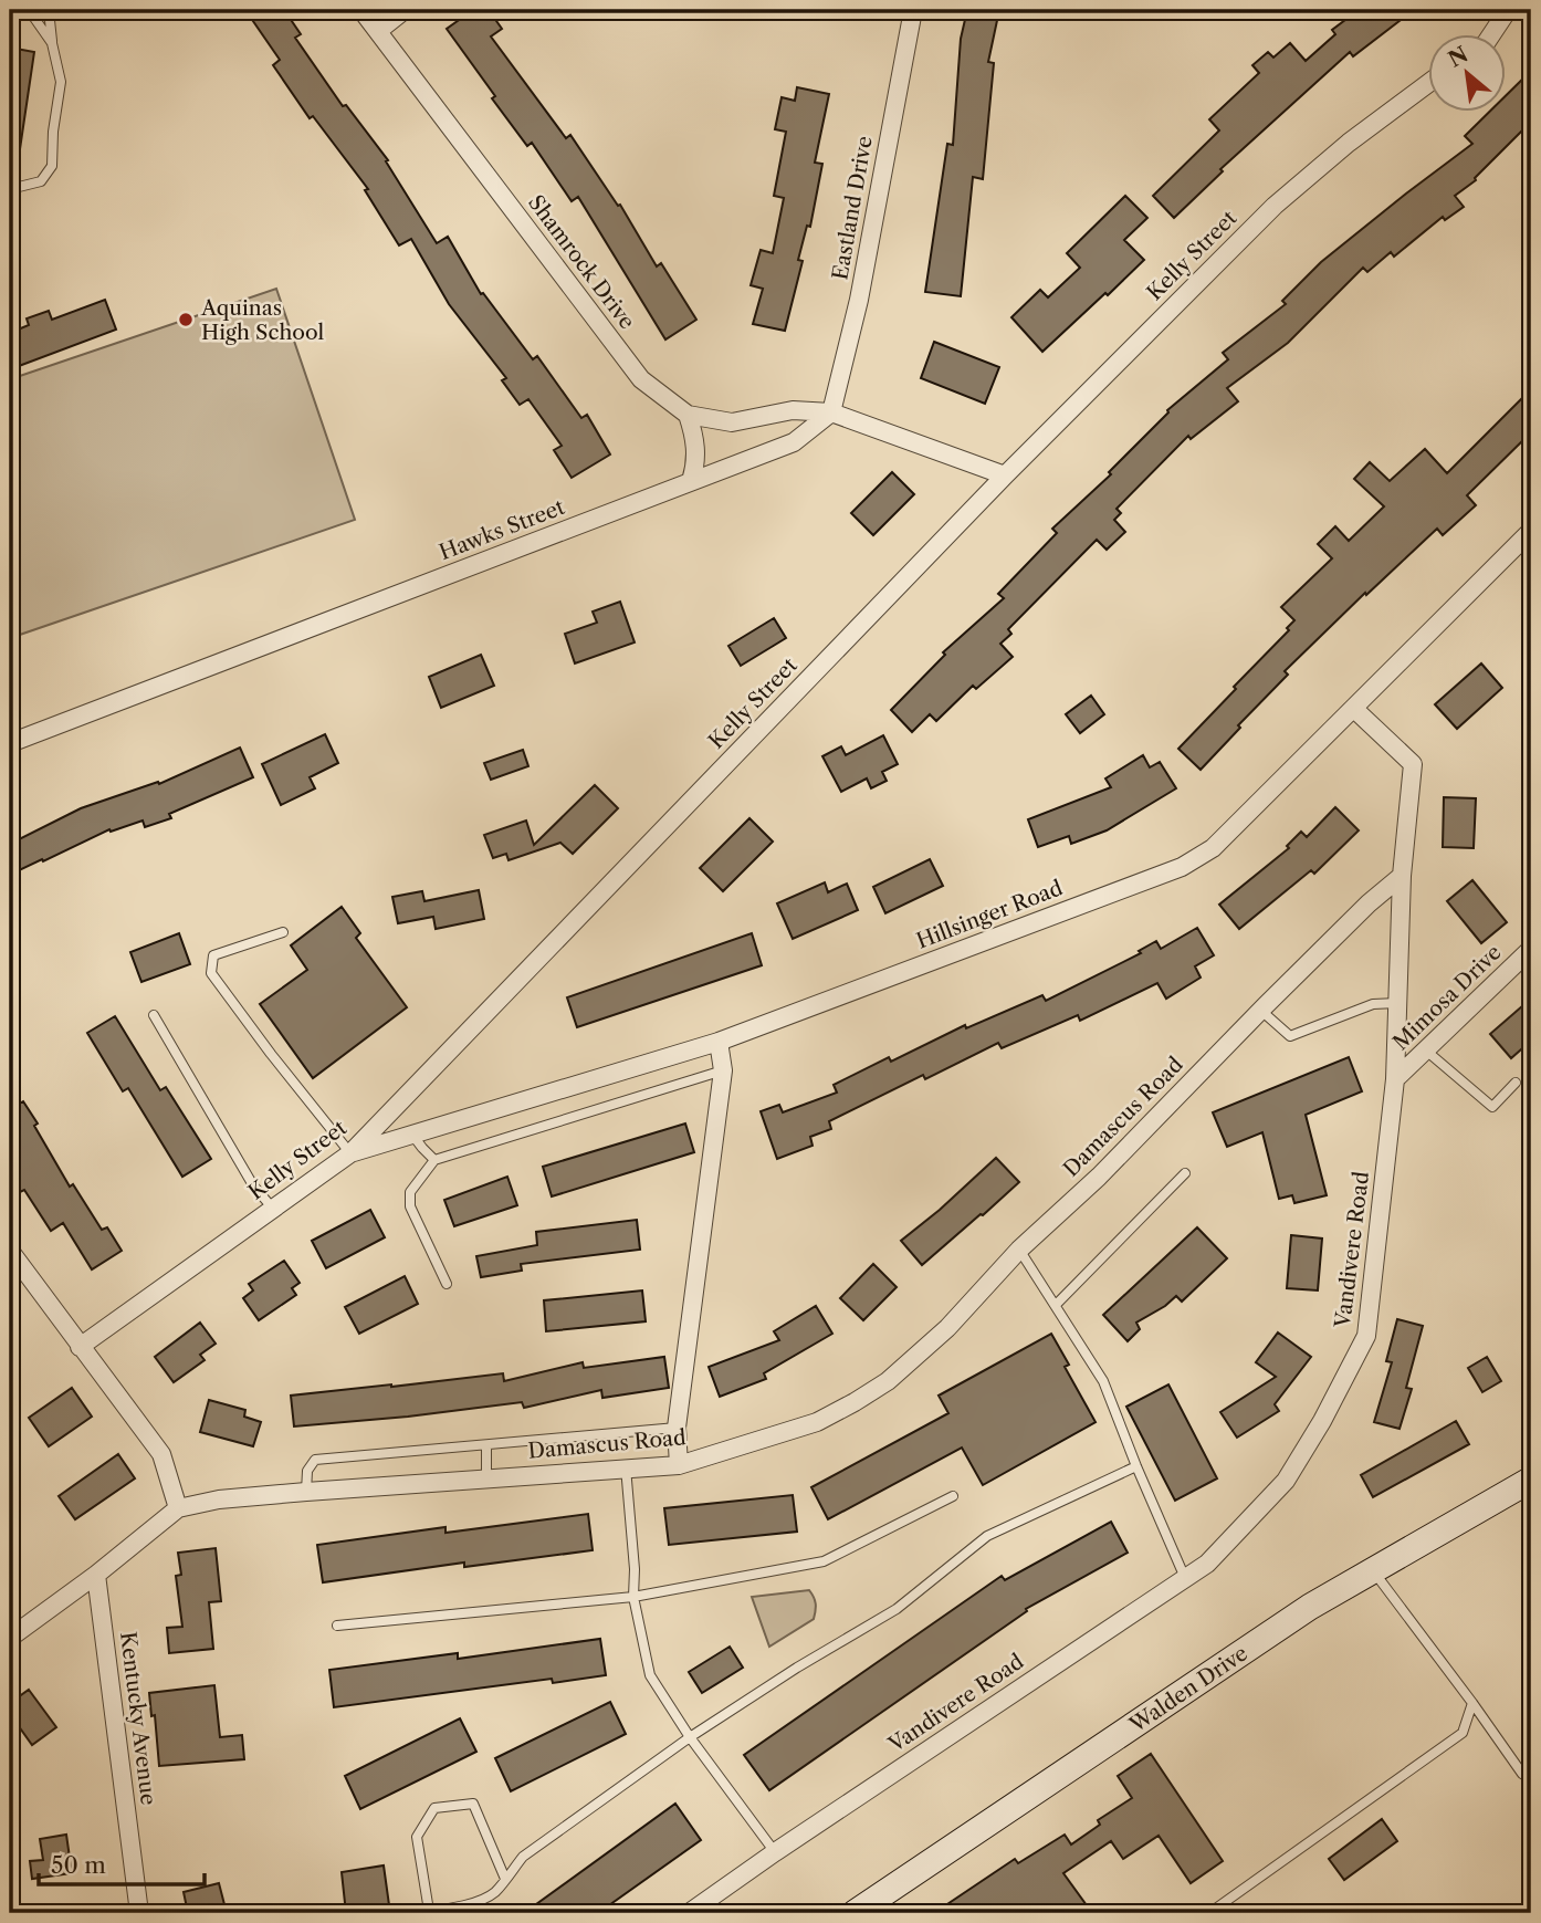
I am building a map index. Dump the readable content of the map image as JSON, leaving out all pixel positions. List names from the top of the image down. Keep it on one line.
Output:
{"streets":{"street":["Eastland Drive","Kelly Street","Shamrock Drive","Hawks Street","Hillsinger Road","Mimosa Drive","Damascus Road","Vandivere Road","Walden Drive","Kentucky Avenue"]},"crossings":[["Eastland Drive","Shamrock Drive"],["Eastland Drive","Hawks Street"],["Kelly Street","Hillsinger Road"],["Shamrock Drive","Hawks Street"],["Hillsinger Road","Vandivere Road"],["Mimosa Drive","Vandivere Road"],["Damascus Road","Vandivere Road"],["Damascus Road","Kentucky Avenue"]],"places":["Aquinas High School"],"scale_bar":"50 m","north":"top left"}
